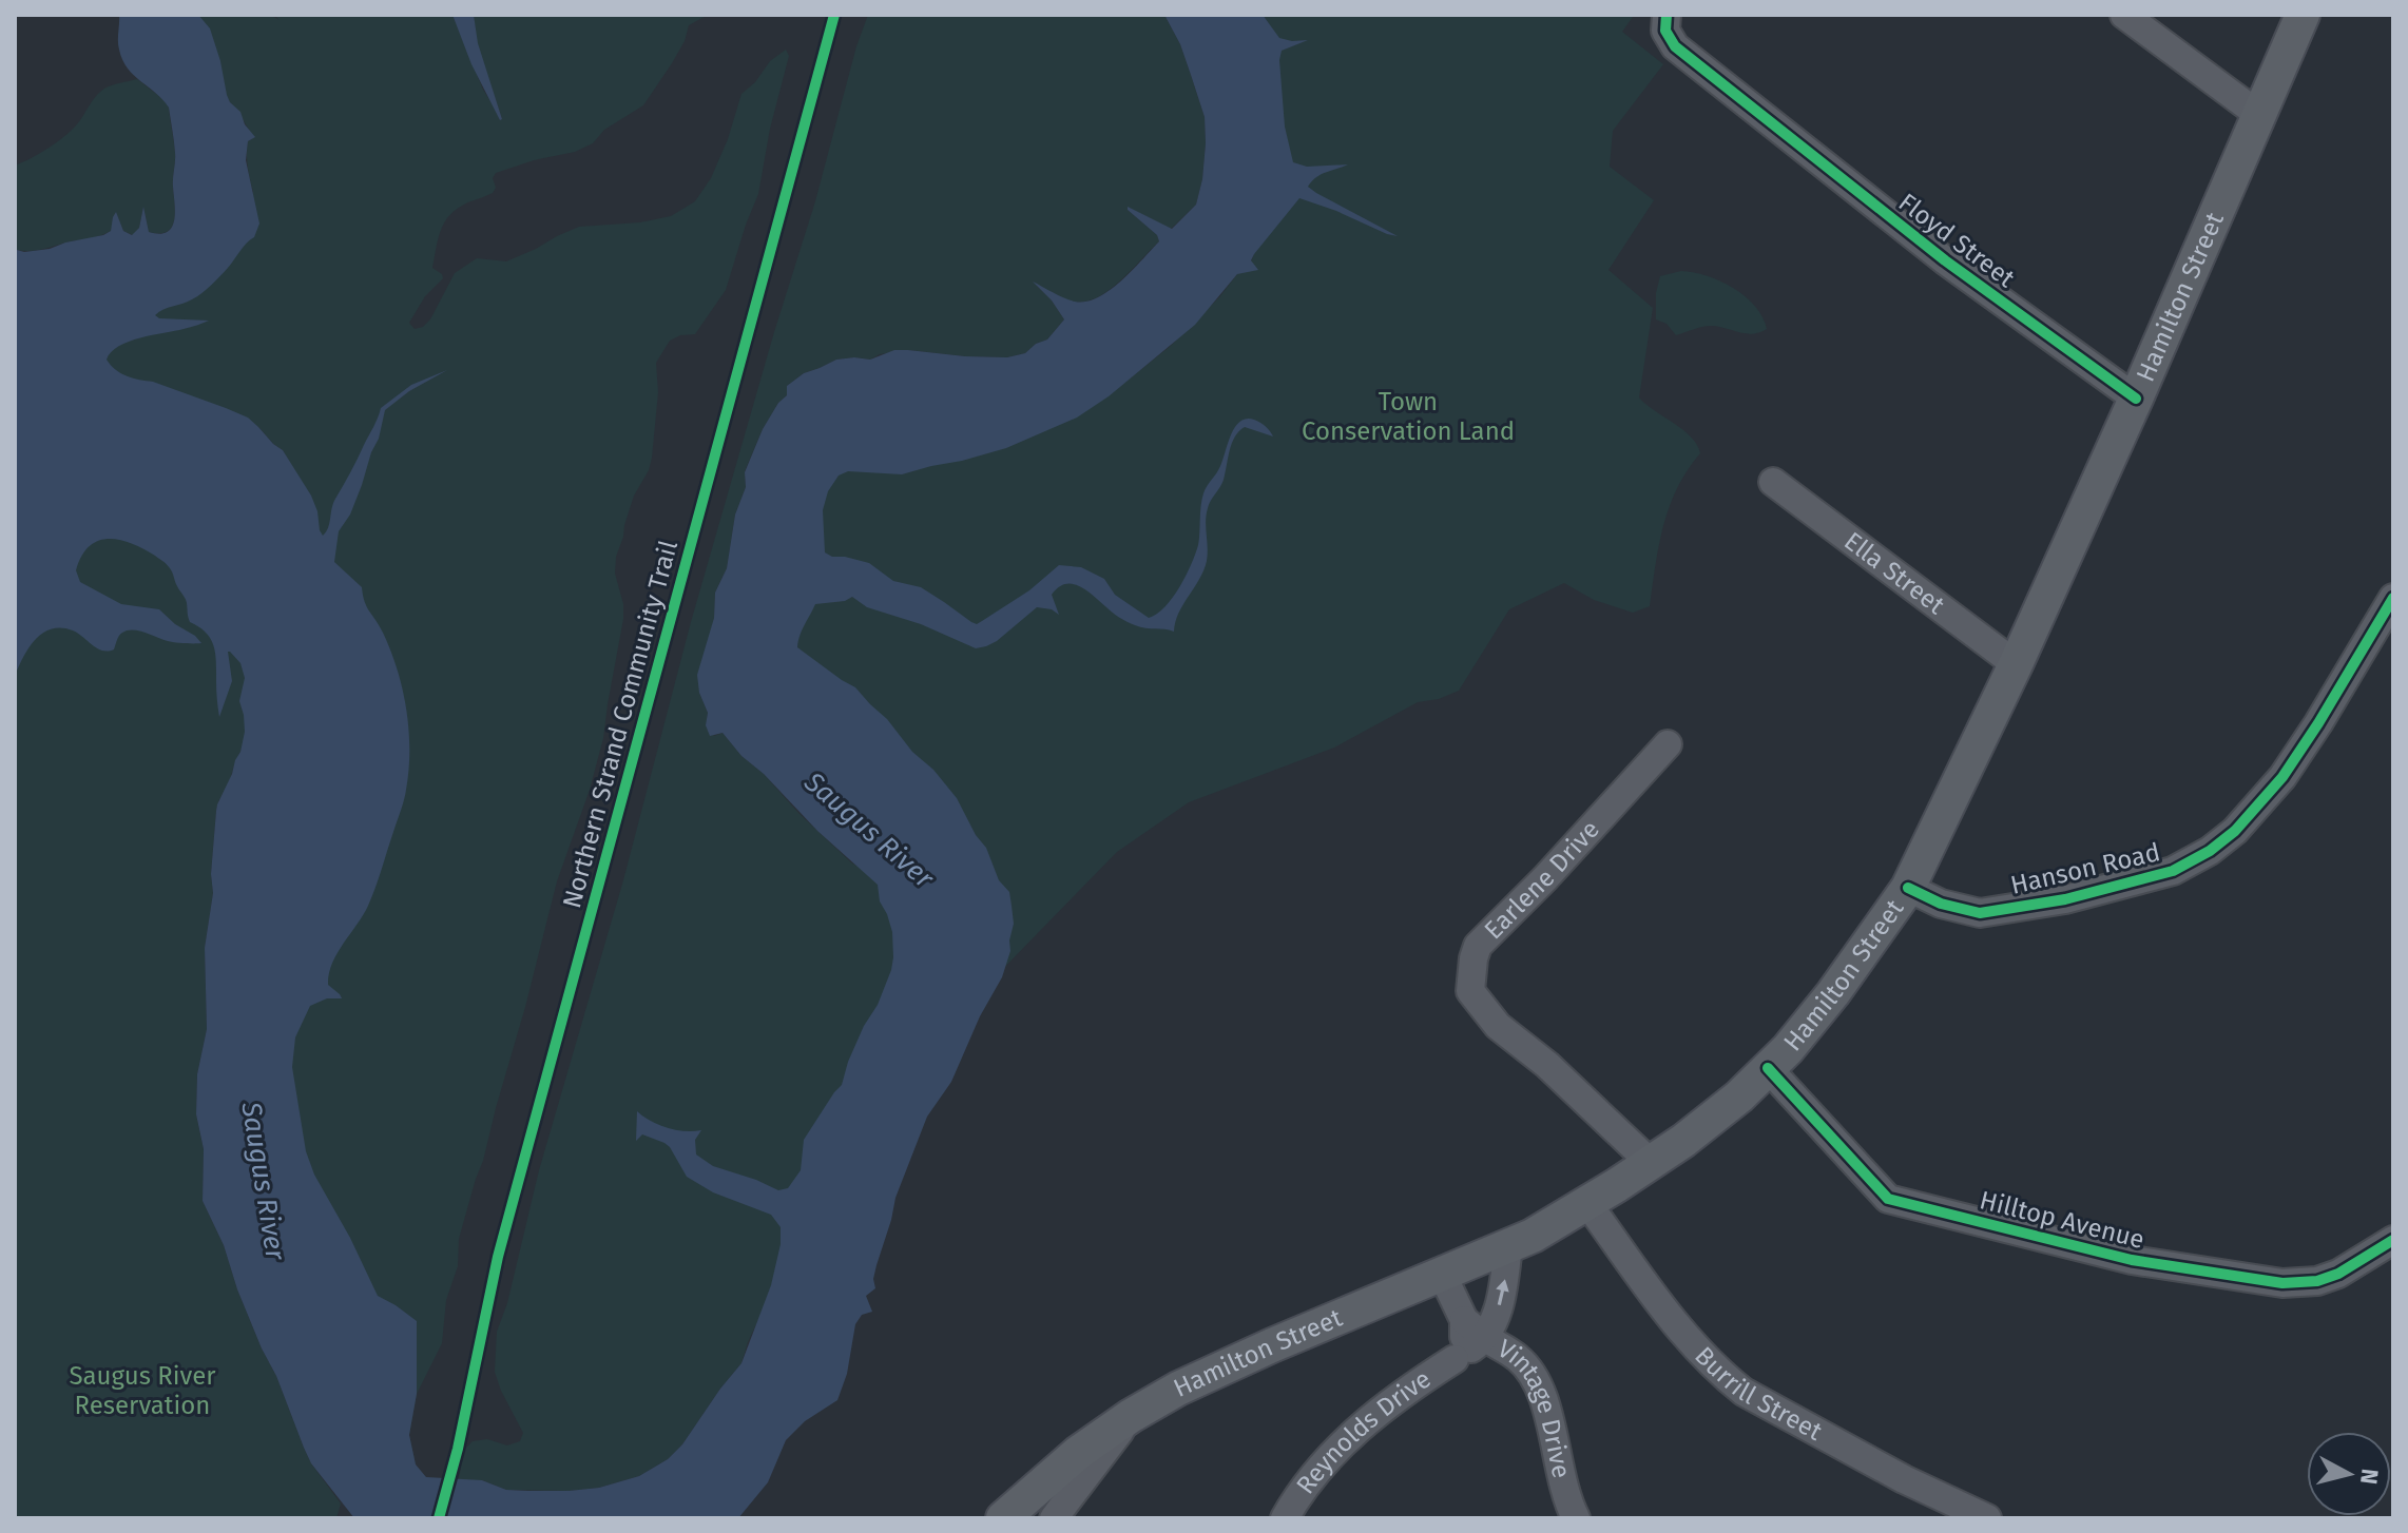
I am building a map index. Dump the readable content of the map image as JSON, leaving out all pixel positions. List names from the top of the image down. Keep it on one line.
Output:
{"streets":{"main road":["Hamilton Street"],"street":["Floyd Street","Ella Street","Hanson Road","Earlene Drive","Hilltop Avenue","Burrill Street","Vintage Drive","Reynolds Drive"],"cycle path":["Northern Strand Community Trail"]},"crossings":[["Floyd Street","Hamilton Street"],["Hamilton Street","Ella Street"],["Hamilton Street","Hanson Road"],["Hamilton Street","Earlene Drive"],["Hamilton Street","Hilltop Avenue"],["Hamilton Street","Burrill Street"],["Hamilton Street","Reynolds Drive"],["Vintage Drive","Reynolds Drive"]],"water":["Saugus River"],"parks":["Town Conservation Land","Saugus River Reservation"],"north":"right"}
